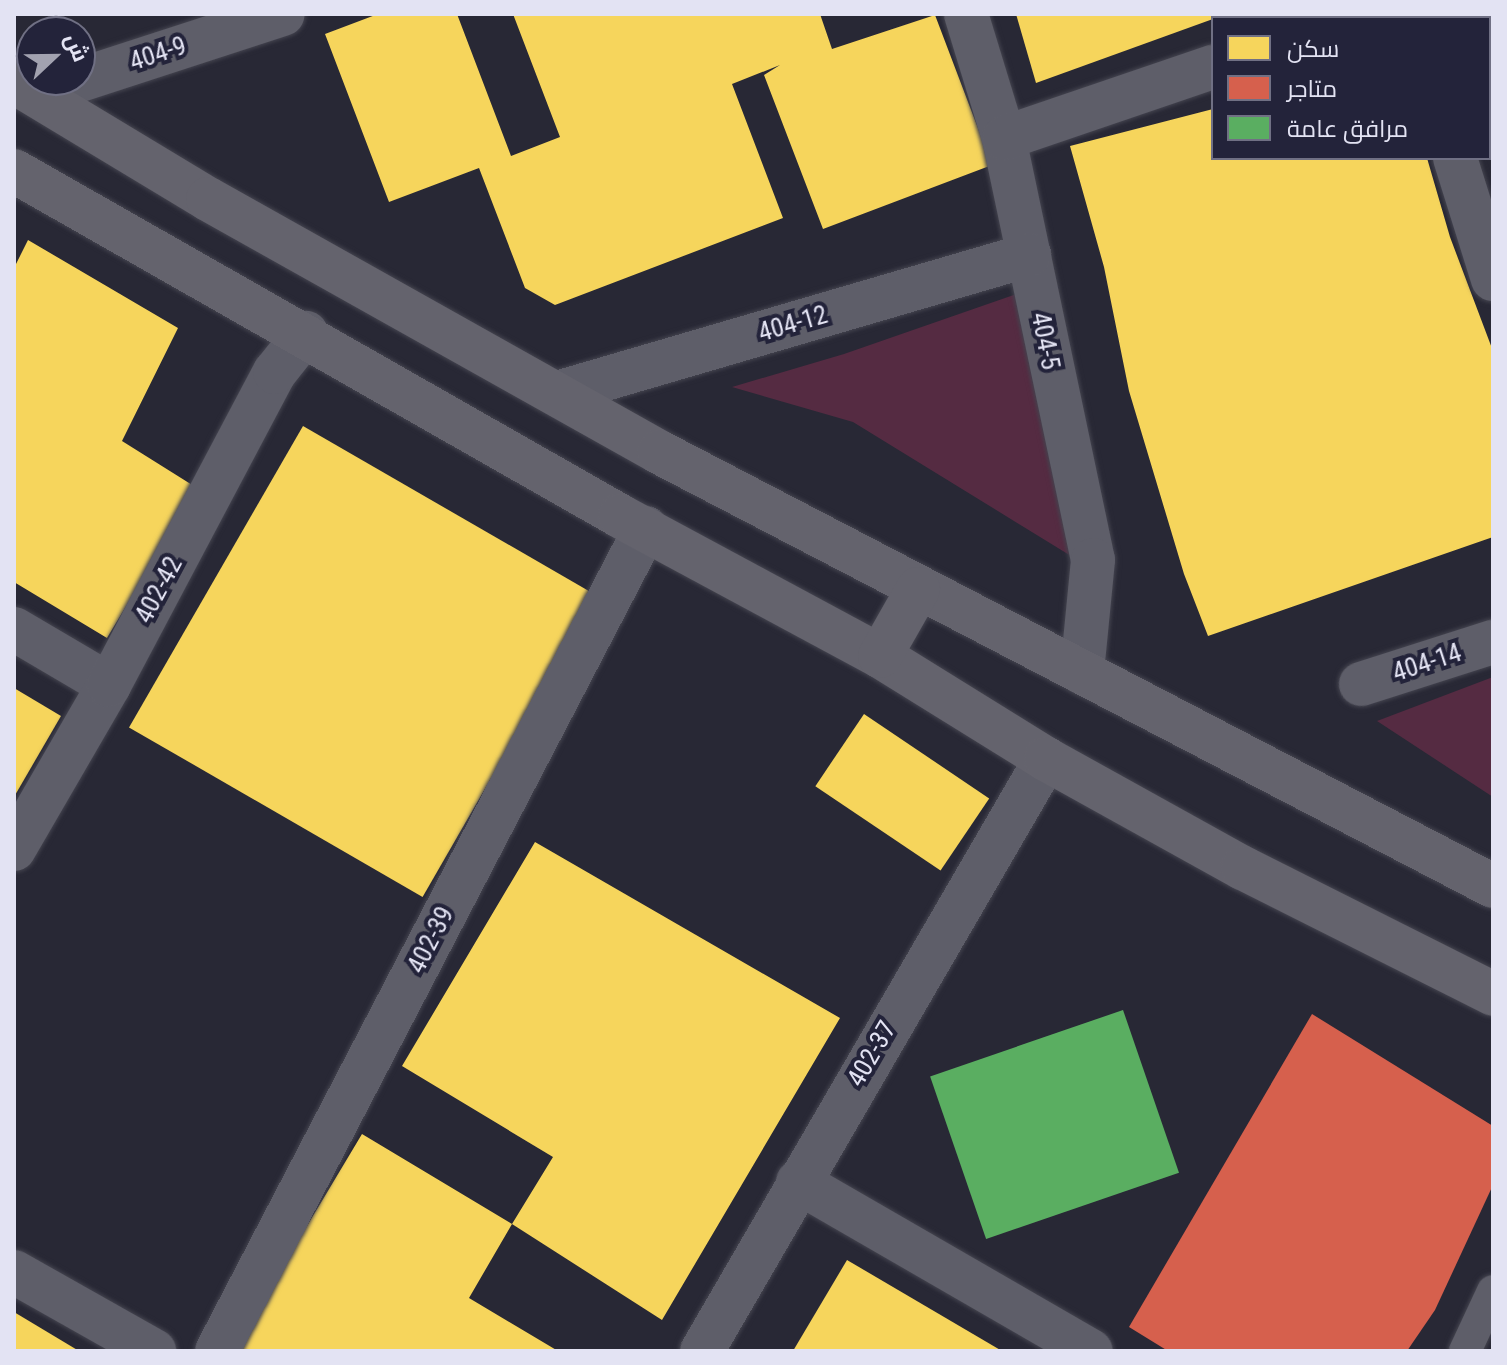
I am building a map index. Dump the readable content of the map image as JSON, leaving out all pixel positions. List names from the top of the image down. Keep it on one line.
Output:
{"streets":{"street":["404-9","404-12","404-5","402-42","404-14","402-39","402-37"]},"crossings":[["404-12","404-5"]],"legend":["سكن","متاجر","مرافق عامة"],"north":"right"}
